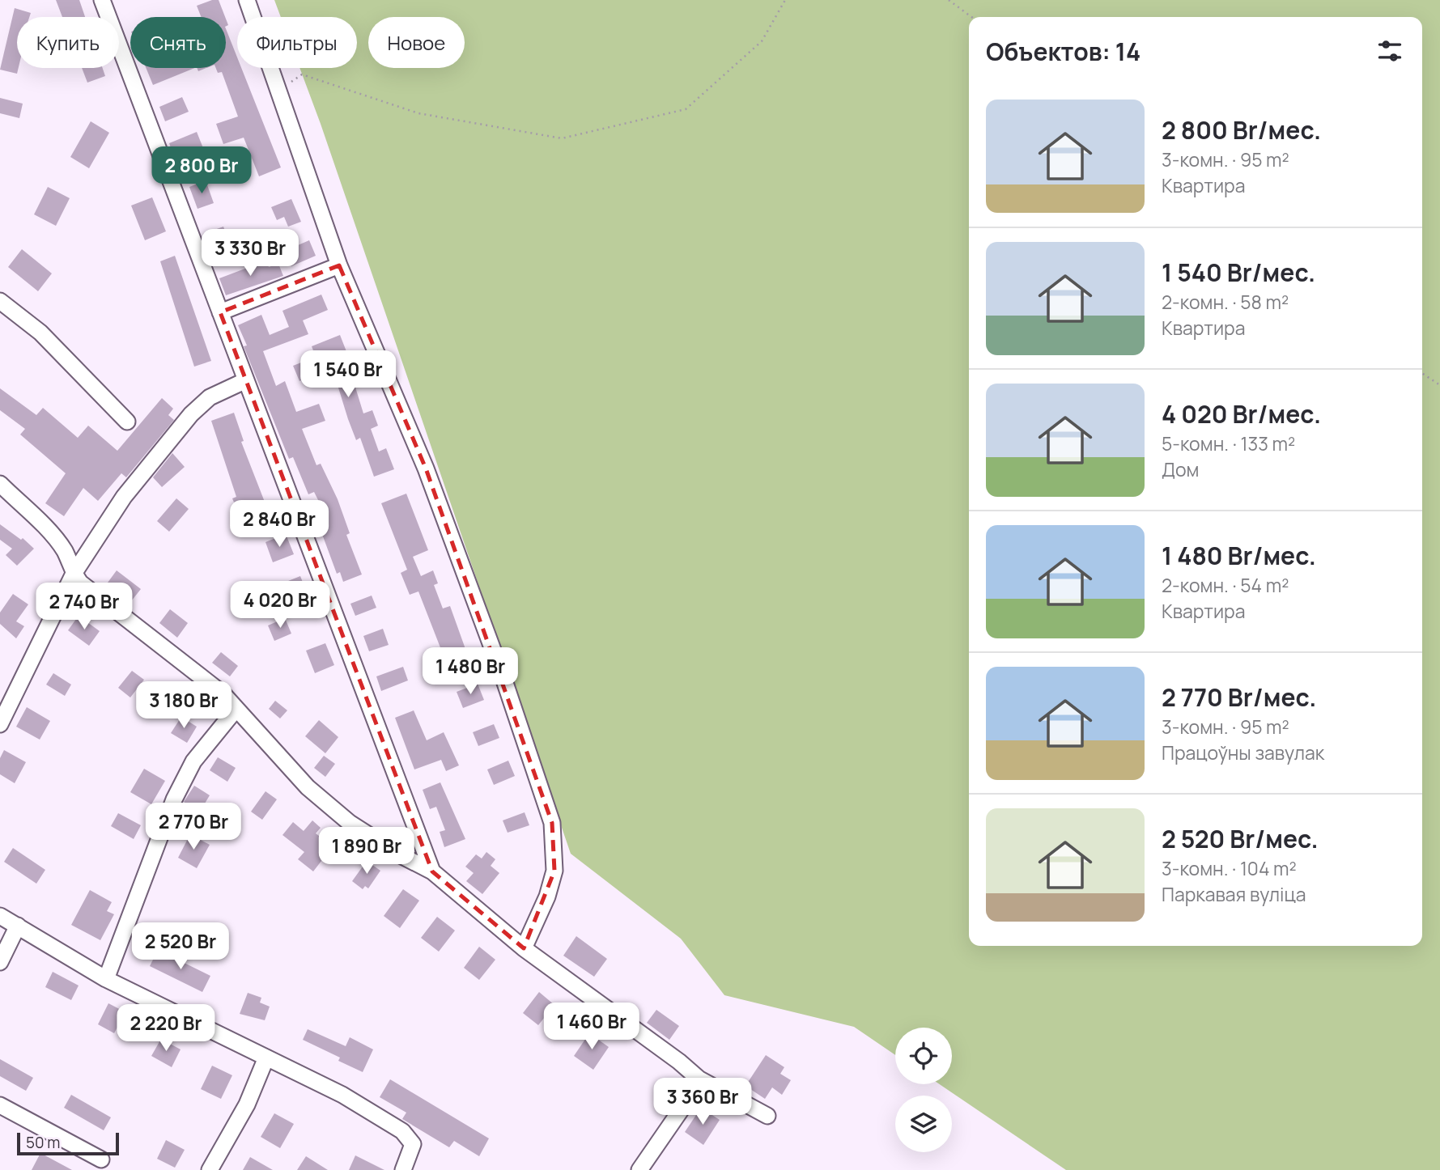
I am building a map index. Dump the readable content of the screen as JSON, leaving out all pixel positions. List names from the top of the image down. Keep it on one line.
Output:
{"scale_bar":"50 m","page":{"chip":["Купить","Снять","Фильтры","Новое"],"heading":"Объектов: 14","list":[{"name":"2 800 Br/мес.","note":"3-комн. · 95 m² · Квартира"},{"name":"1 540 Br/мес.","note":"2-комн. · 58 m² · Квартира"},{"name":"4 020 Br/мес.","note":"5-комн. · 133 m² · Дом"},{"name":"1 480 Br/мес.","note":"2-комн. · 54 m² · Квартира"},{"name":"2 770 Br/мес.","note":"3-комн. · 95 m² · Працоўны завулак"},{"name":"2 520 Br/мес.","note":"3-комн. · 104 m² · Паркавая вуліца"}],"price":["2 800 Br","3 330 Br","1 540 Br","2 840 Br","4 020 Br","2 740 Br","1 480 Br","3 180 Br","2 770 Br","1 890 Br","2 520 Br","1 460 Br","2 220 Br","3 360 Br"],"scale":"50 m"}}
